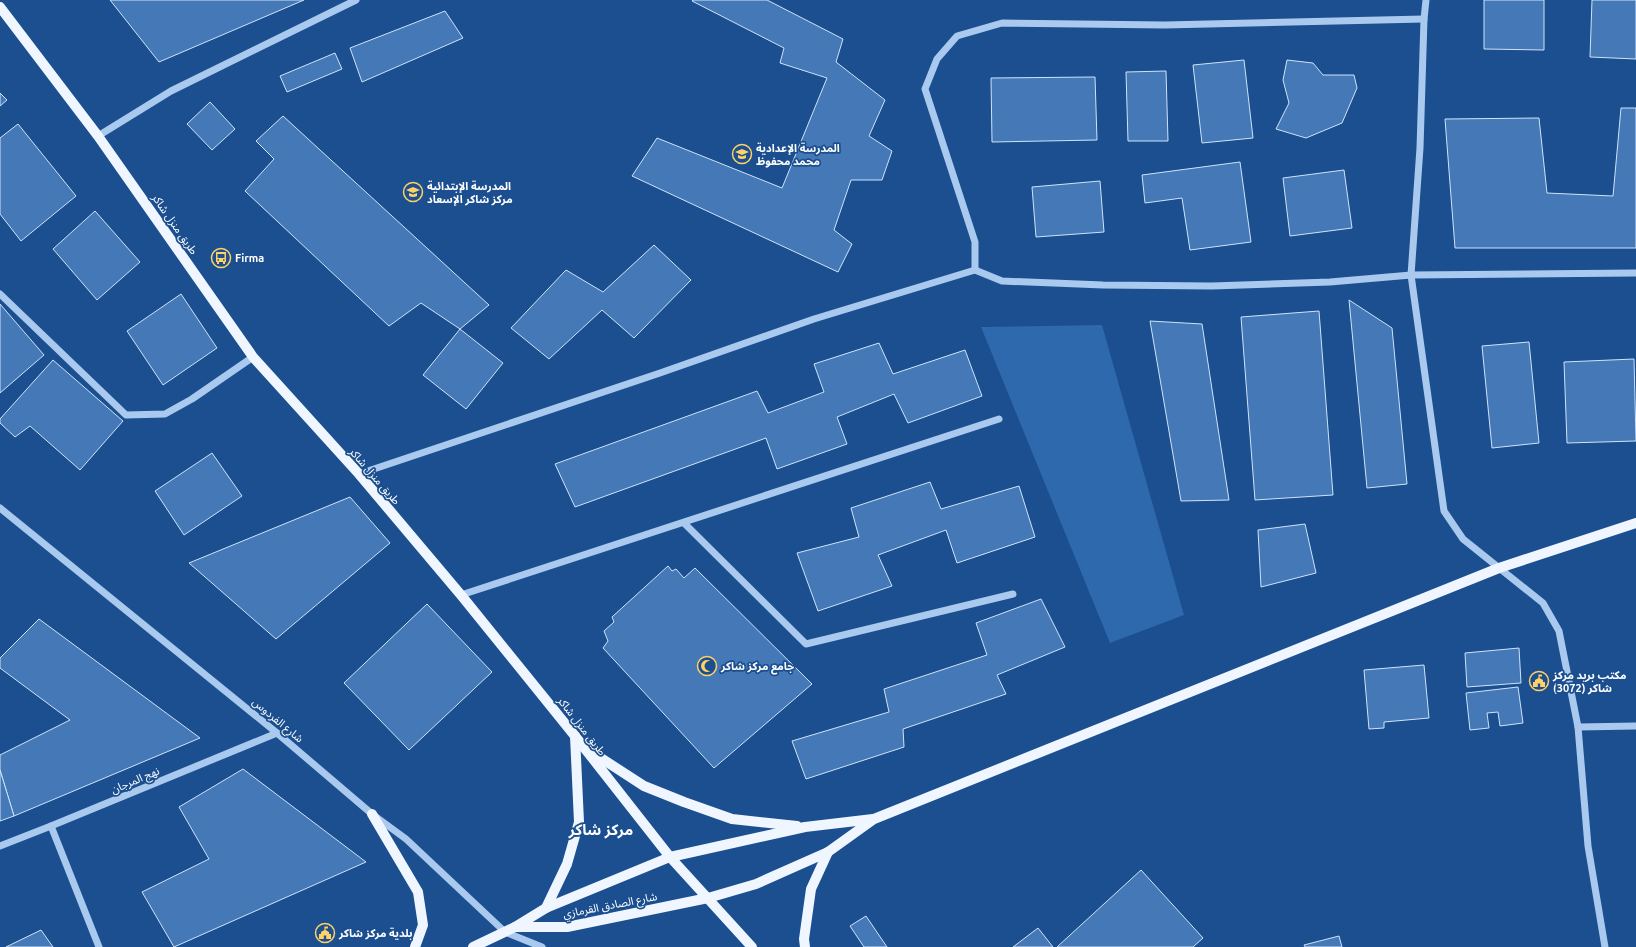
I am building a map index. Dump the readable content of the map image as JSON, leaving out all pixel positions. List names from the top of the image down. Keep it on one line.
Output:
{"streets":{"main road":["طريق منزل شاكر","شارع الصادق القرمازي"],"street":["شارع الفردوس","نهج المرجان"]},"crossings":[["طريق منزل شاكر","شارع الصادق القرمازي"],["شارع الفردوس","نهج المرجان"],["شارع الفردوس","شارع الصادق القرمازي"]],"districts":["مركز شاكر"],"places":{"school or university":["المدرسة الإعدادية محمد محفوظ","المدرسة الإبتدائية مركز شاكر الإسعاد"],"bus stop":["Firma"],"mosque":["جامع مركز شاكر"],"public building":["مكتب بريد مركز شاكر (3072)","بلدية مركز شاكر"]}}
